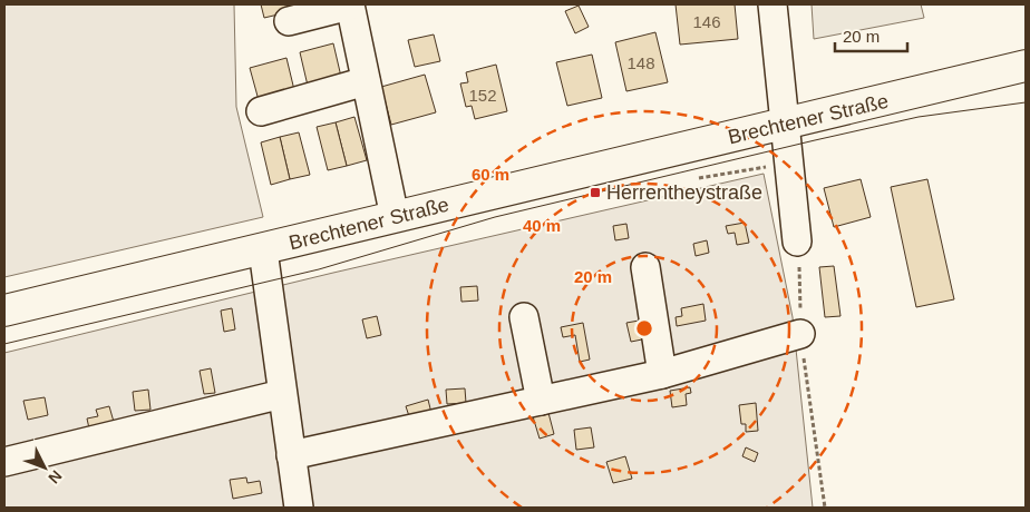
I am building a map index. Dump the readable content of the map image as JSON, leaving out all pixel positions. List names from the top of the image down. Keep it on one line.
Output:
{"streets":{"main road":["Brechtener Straße"]},"places":{"transit":["Herrentheystraße"]},"house_numbers":["146","148","152"],"scale_bar":"20 m","north":"bottom right","rings":["60 m","40 m","20 m"]}
